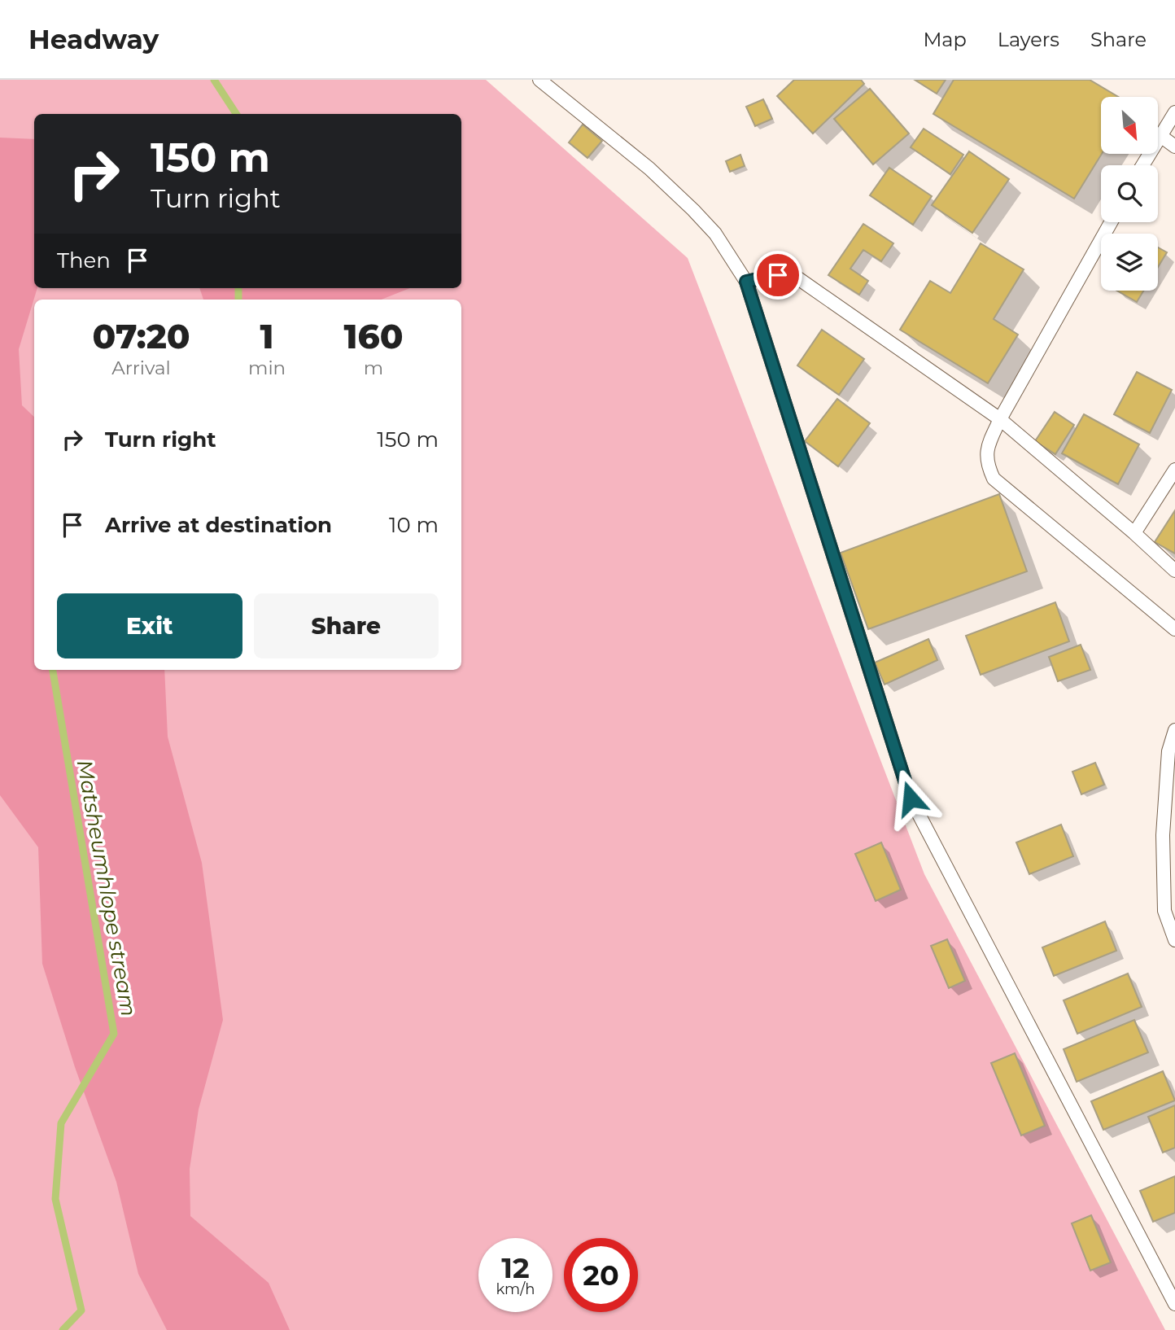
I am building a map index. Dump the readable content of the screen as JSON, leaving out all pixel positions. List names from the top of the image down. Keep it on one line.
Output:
{"water":["Matsheumhlope stream"],"north":"bottom right","page":{"header":"Headway","nav":["Map","Layers","Share"],"turn":["150 m","Turn right"],"then":"Then","eta":["07:20","Arrival","1","min","160","m"],"list":[{"name":"Turn right","value":"150 m"},{"name":"Arrive at destination","value":"10 m"}],"buttons":["Exit","Share"],"speed":"12 km/h","limit":"20"}}
